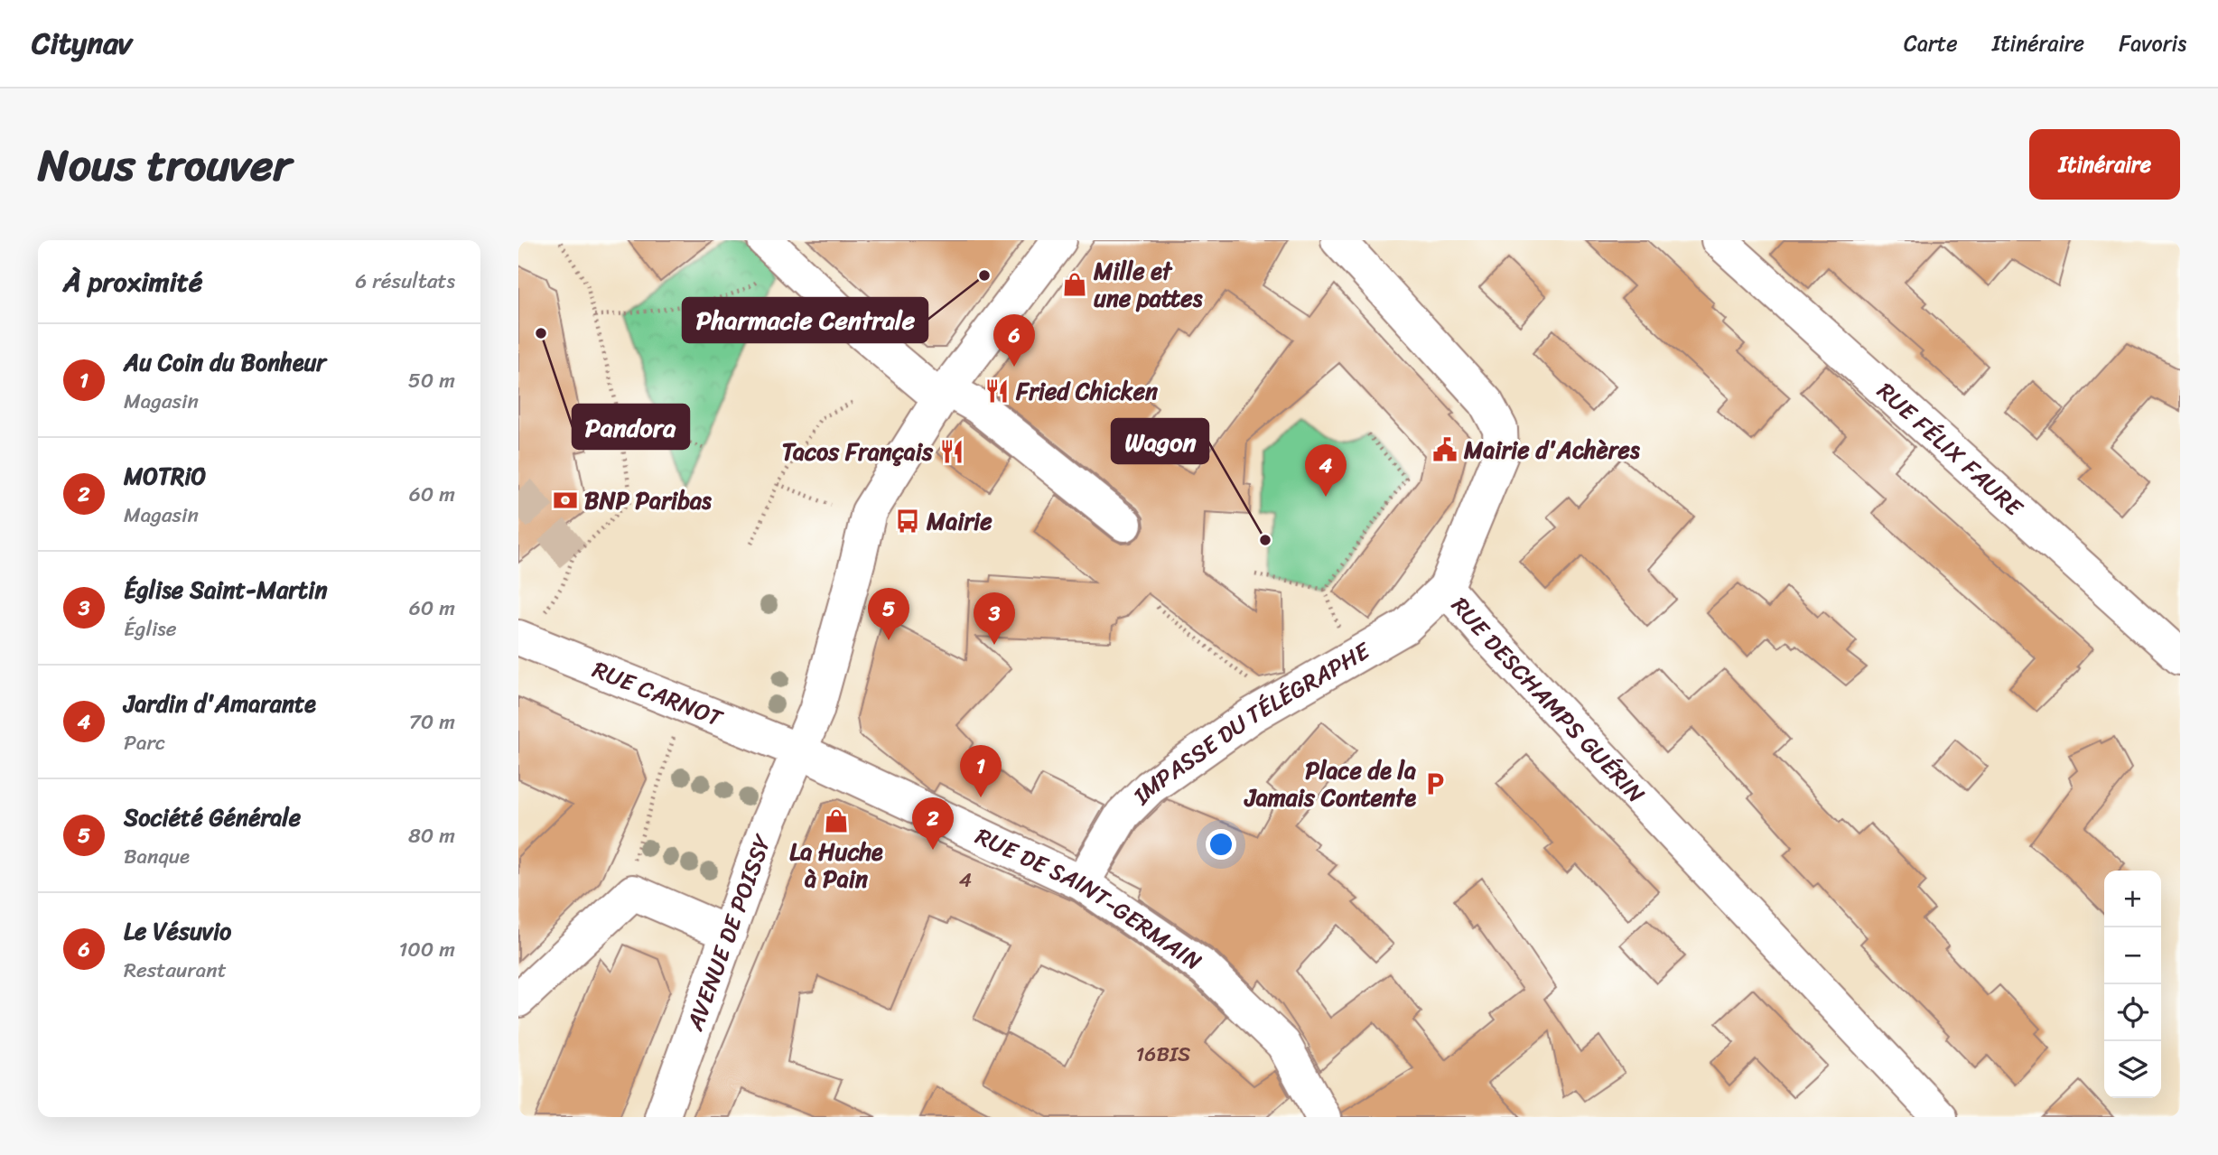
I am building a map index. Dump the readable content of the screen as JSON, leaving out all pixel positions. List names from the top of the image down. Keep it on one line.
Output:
{"streets":{"street":["RUE FÉLIX FAURE","RUE CARNOT","RUE DESCHAMPS GUÉRIN","IMPASSE DU TÉLÉGRAPHE","RUE DE SAINT-GERMAIN","AVENUE DE POISSY"]},"crossings":[["RUE CARNOT","RUE DE SAINT-GERMAIN"],["RUE CARNOT","AVENUE DE POISSY"],["RUE DESCHAMPS GUÉRIN","IMPASSE DU TÉLÉGRAPHE"],["IMPASSE DU TÉLÉGRAPHE","RUE DE SAINT-GERMAIN"],["RUE DE SAINT-GERMAIN","AVENUE DE POISSY"]],"places":{"other":["Pharmacie Centrale","Pandora","Wagon"],"shop":["Mille et une pattes","La Huche à Pain"],"restaurant":["Fried Chicken","Tacos Français"],"public building":["Mairie d'Achères"],"bank":["BNP Paribas"],"bus stop":["Mairie"],"parking":["Place de la Jamais Contente"]},"house_numbers":["4","16BIS"],"page":{"header":"Citynav","nav":["Carte","Itinéraire","Favoris"],"title":"Nous trouver","buttons":"Itinéraire","heading":["À proximité","6 résultats"],"pins":["6","4","5","3","1","2"],"list":[{"mark":"1","name":"Au Coin du Bonheur","note":"Magasin","value":"50 m"},{"mark":"2","name":"MOTRiO","note":"Magasin","value":"60 m"},{"mark":"3","name":"Église Saint-Martin","note":"Église","value":"60 m"},{"mark":"4","name":"Jardin d'Amarante","note":"Parc","value":"70 m"},{"mark":"5","name":"Société Générale","note":"Banque","value":"80 m"},{"mark":"6","name":"Le Vésuvio","note":"Restaurant","value":"100 m"}],"map_buttons":["+","−"]}}
